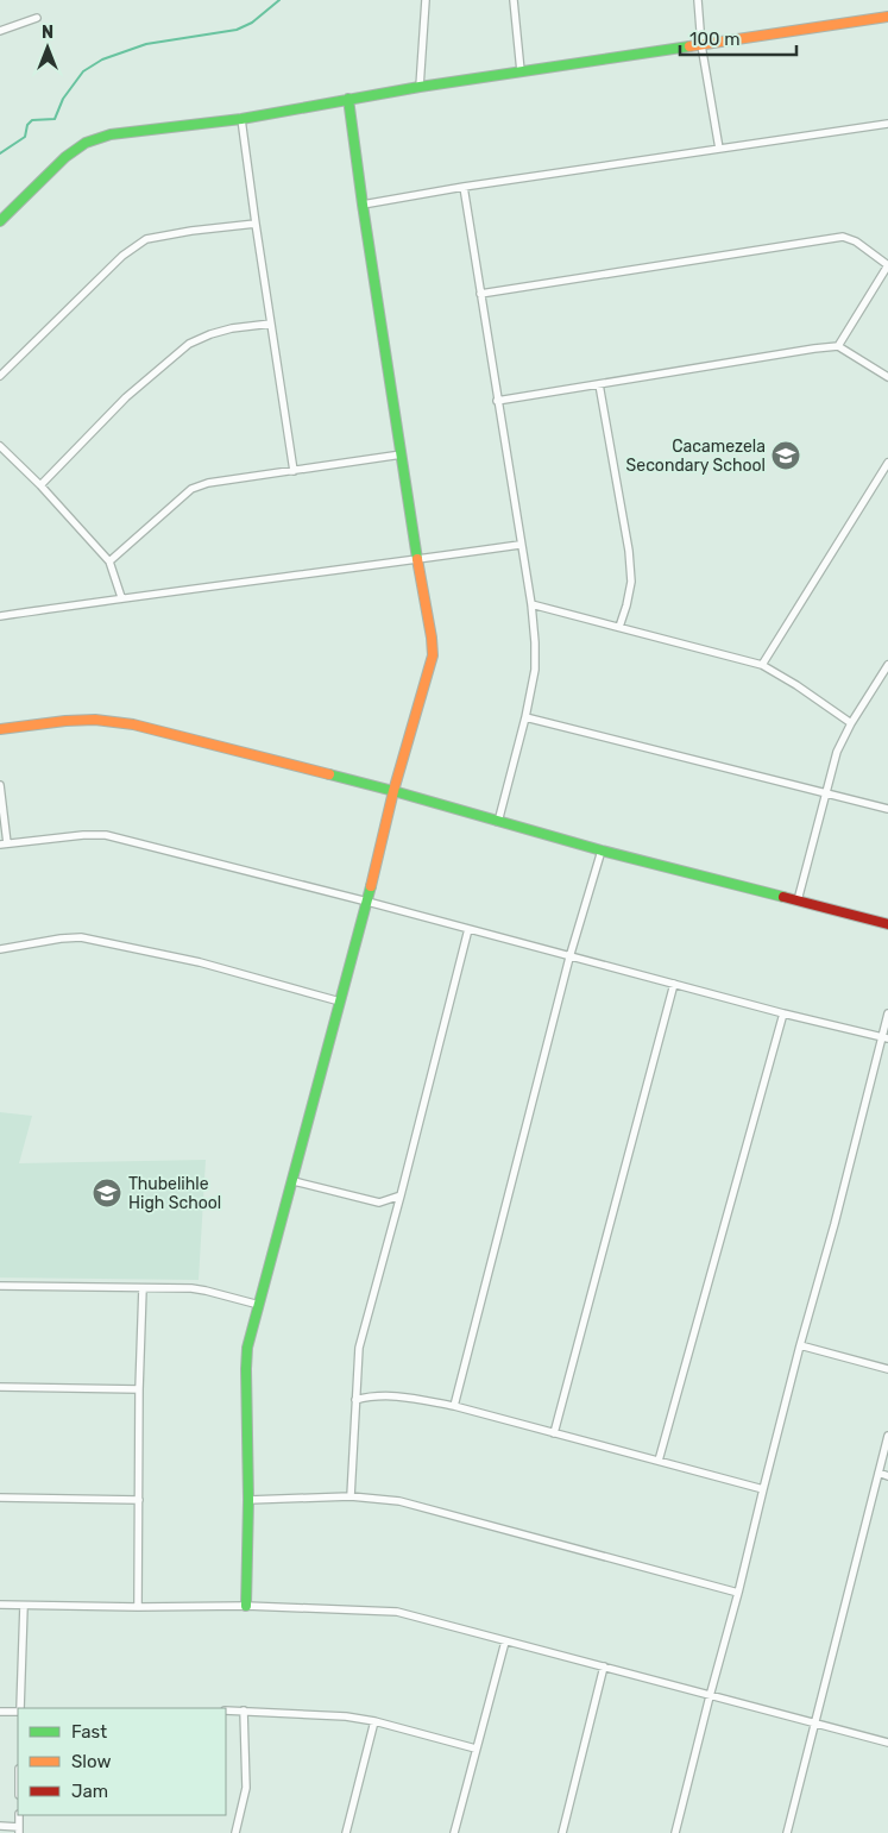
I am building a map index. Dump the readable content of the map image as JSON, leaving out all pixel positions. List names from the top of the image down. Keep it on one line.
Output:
{"places":{"school or university":["Cacamezela Secondary School","Thubelihle High School"]},"legend":["Fast","Slow","Jam"],"scale_bar":"100 m","north":"top"}
